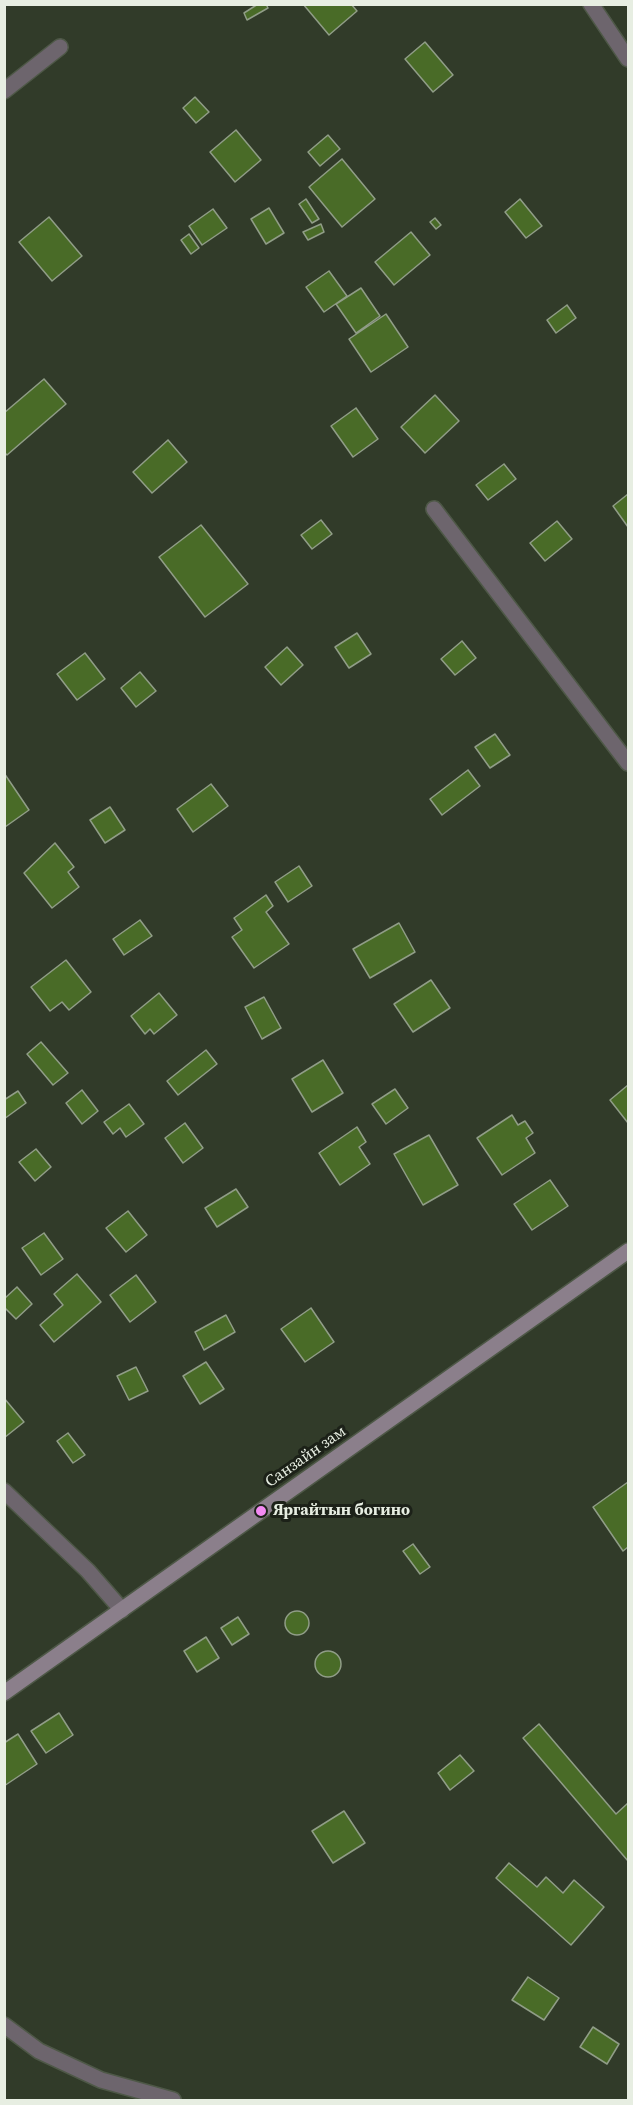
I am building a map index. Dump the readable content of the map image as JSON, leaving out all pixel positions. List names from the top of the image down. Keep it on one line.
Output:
{"streets":{"main road":["Санзайн зам"]},"places":["Яргайтын богино"]}
